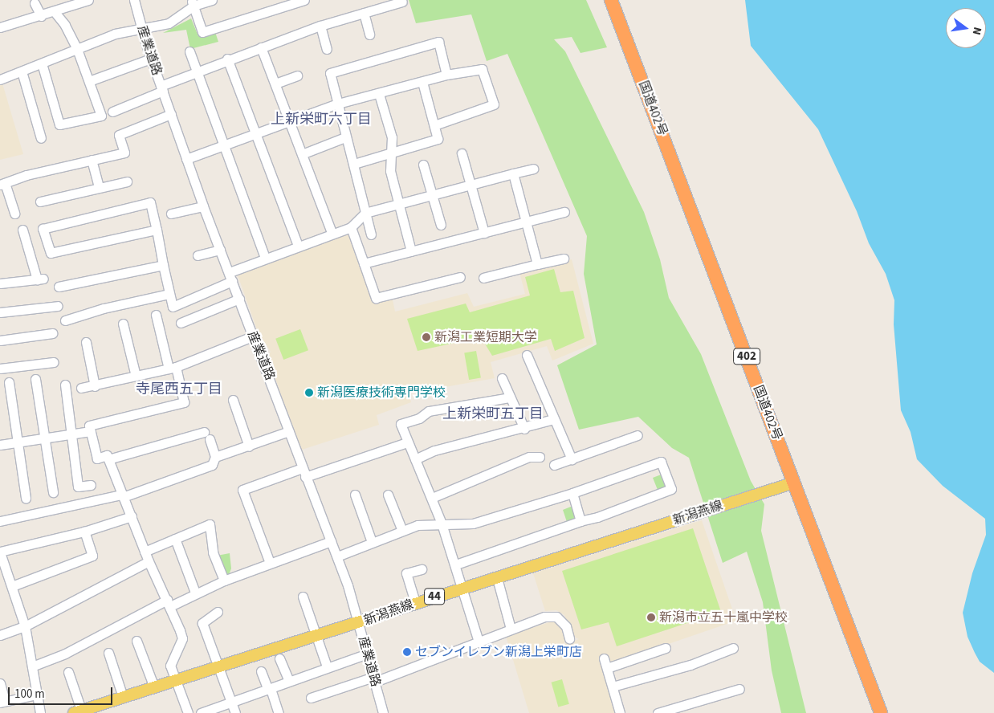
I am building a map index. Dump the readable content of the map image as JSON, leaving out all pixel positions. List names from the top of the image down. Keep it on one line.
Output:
{"streets":{"highway":["国道402号","402"],"main road":["新潟燕線","44"],"street":["産業道路"]},"crossings":[["産業道路","新潟燕線"],["国道402号","新潟燕線"]],"districts":["上新栄町六丁目","寺尾西五丁目","上新栄町五丁目"],"places":["新潟工業短期大学","新潟医療技術専門学校","新潟市立五十嵐中学校","セブンイレブン新潟上栄町店"],"scale_bar":"100 m","north":"right"}
